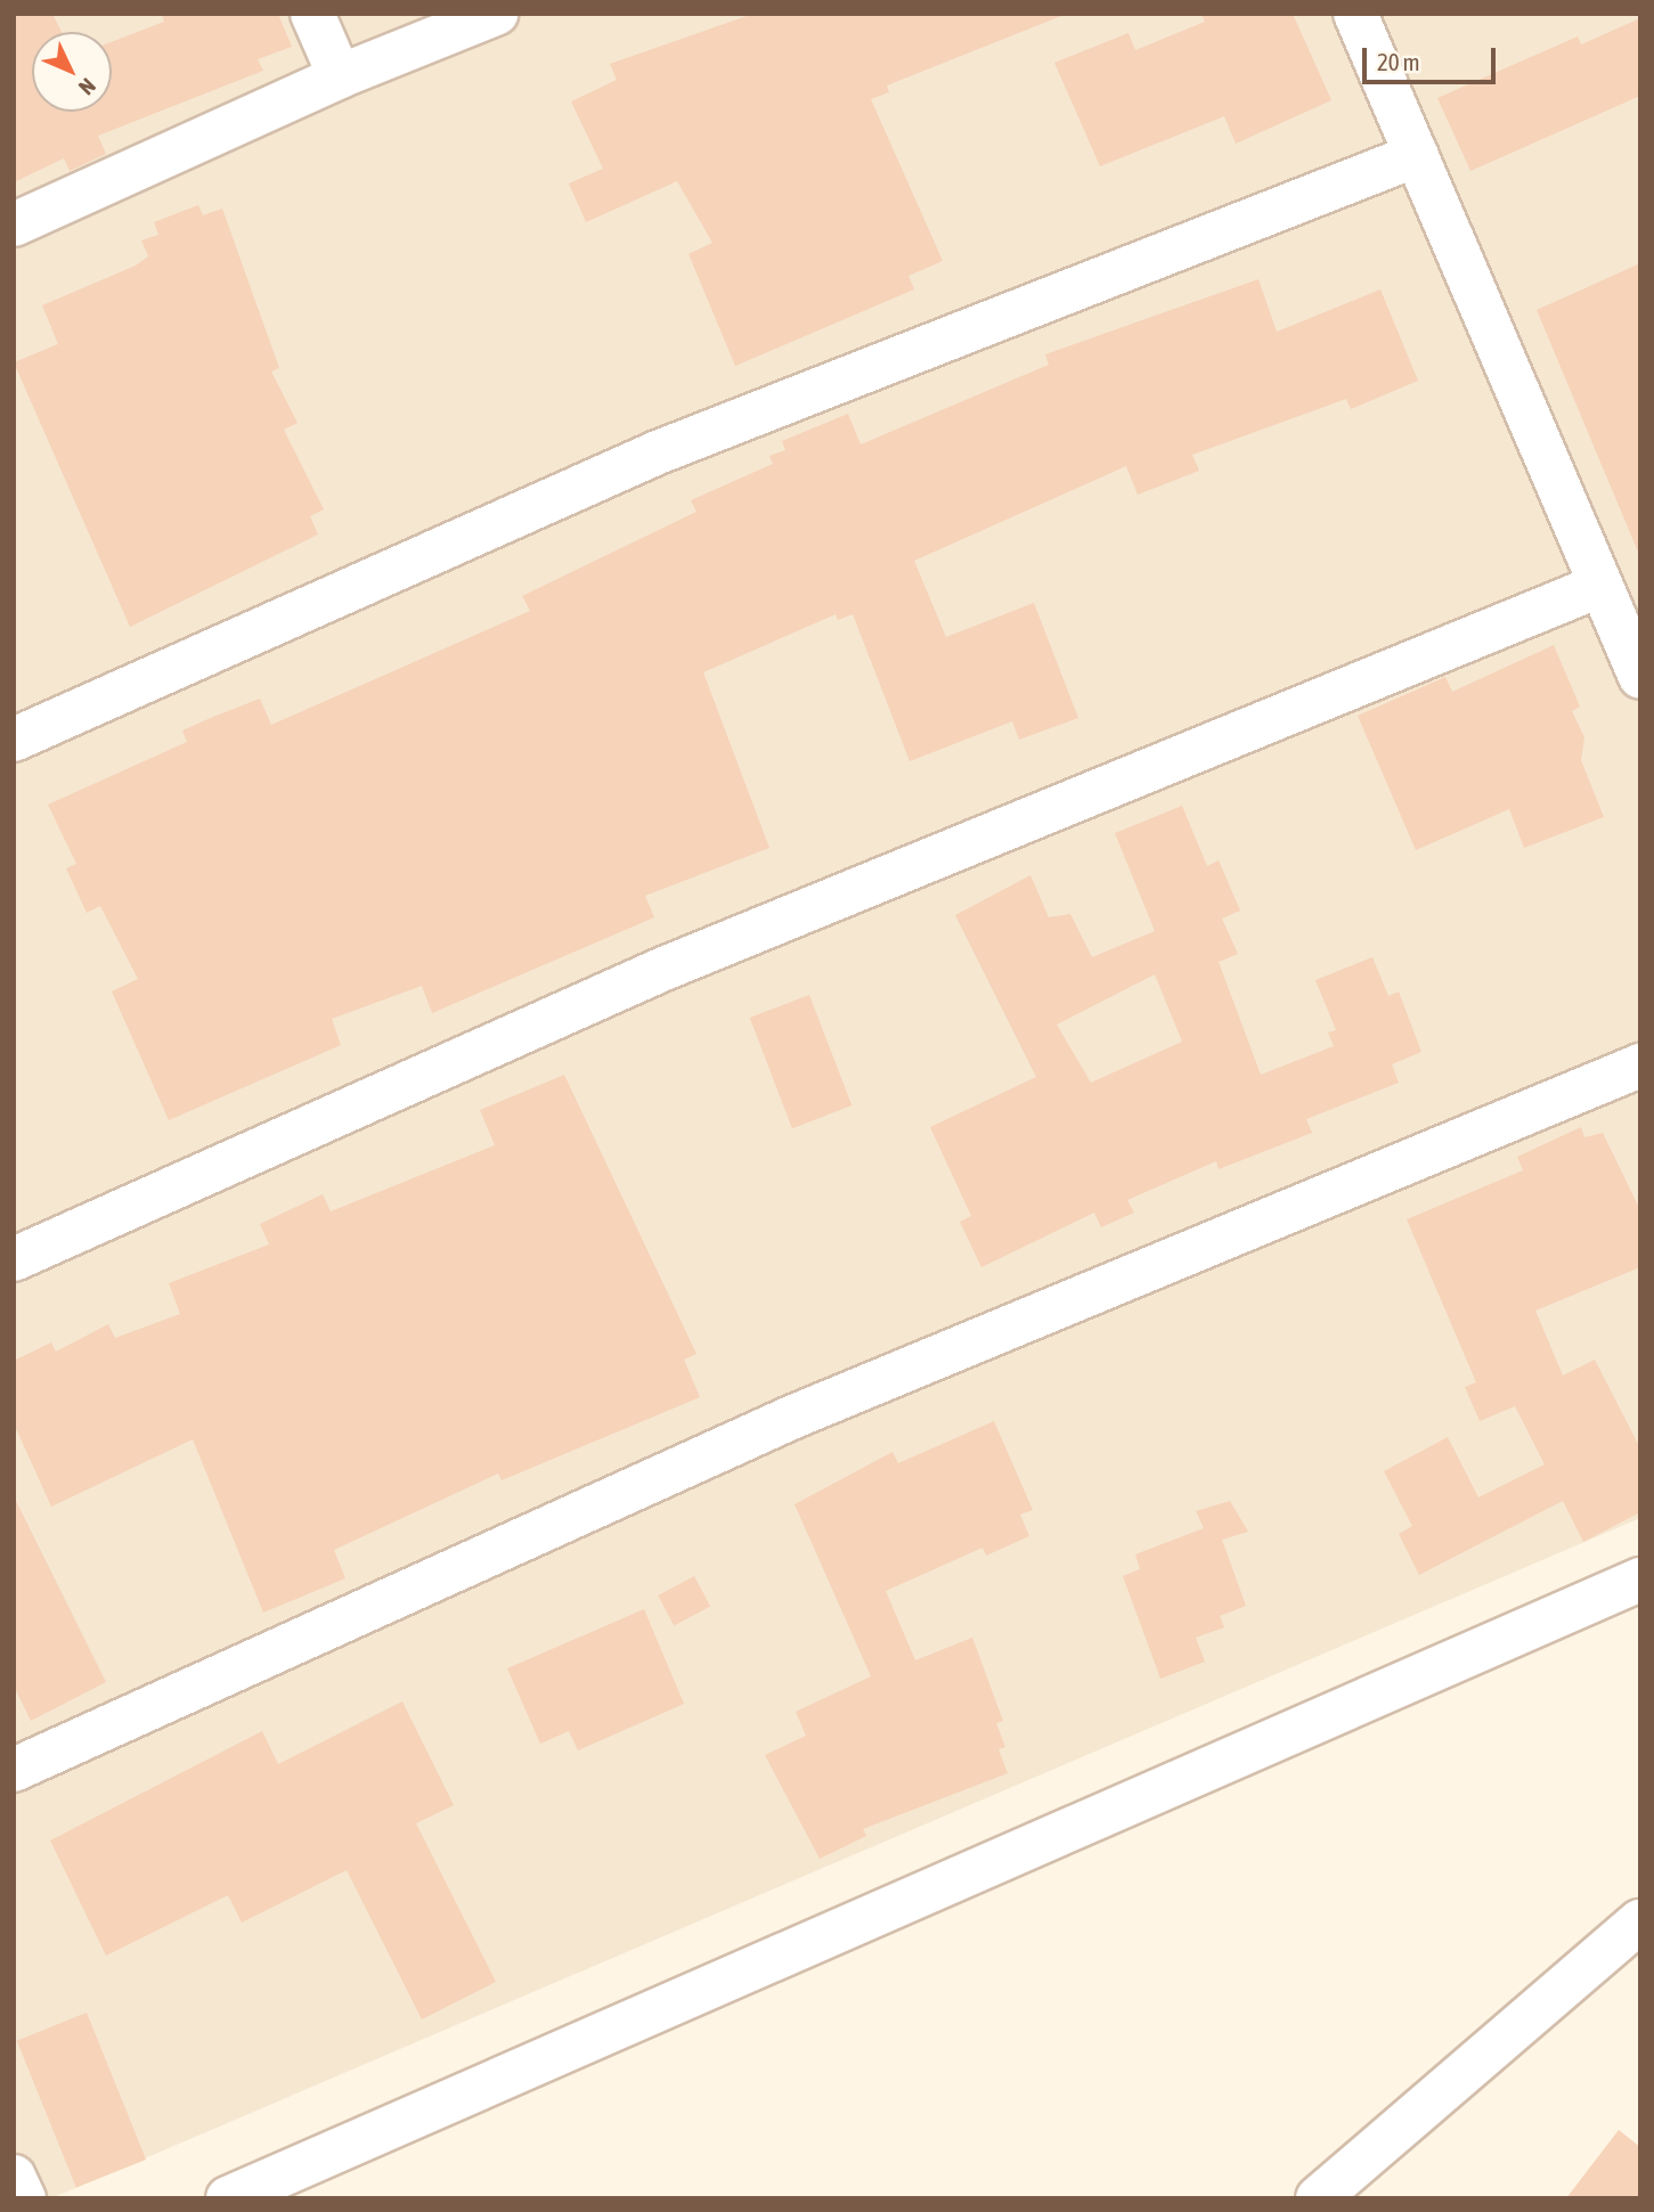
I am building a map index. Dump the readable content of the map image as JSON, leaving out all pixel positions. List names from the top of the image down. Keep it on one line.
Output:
{"scale_bar":"20 m","north":"bottom right"}
